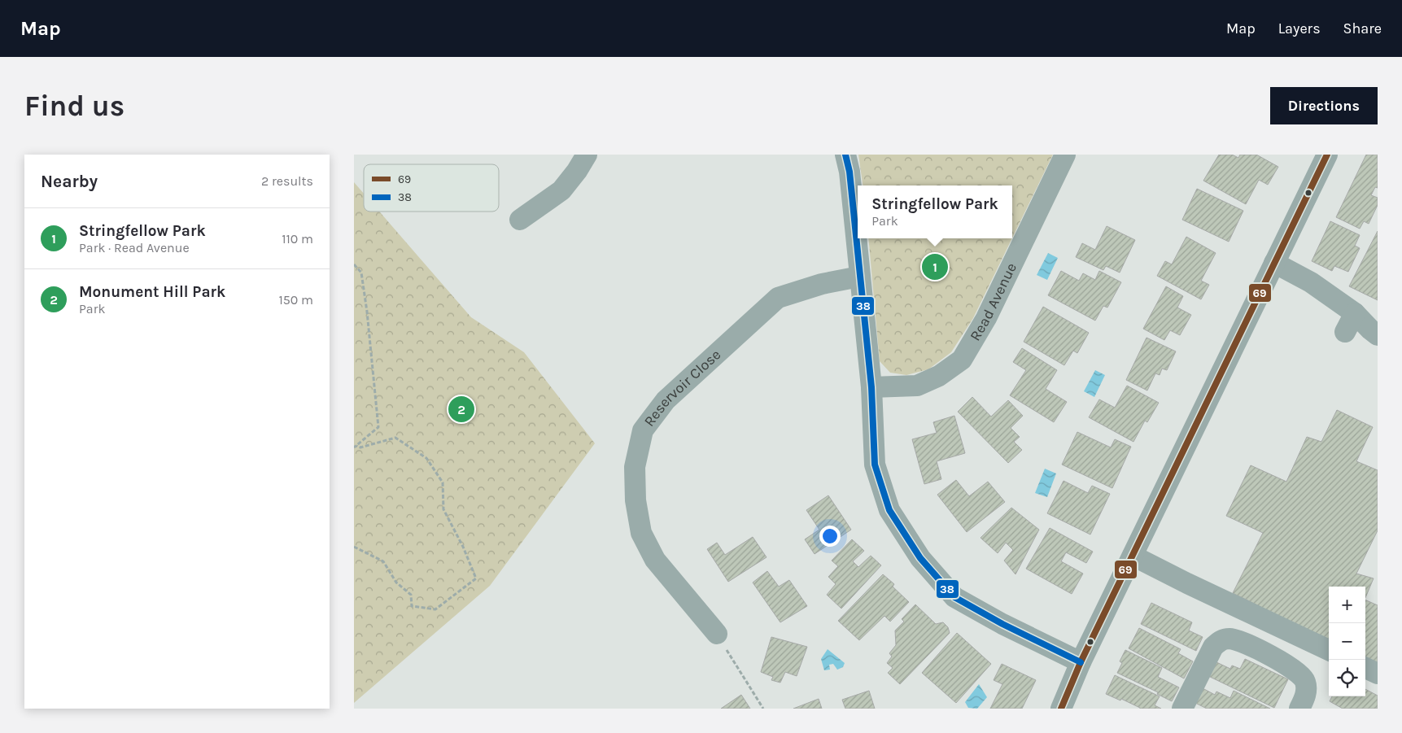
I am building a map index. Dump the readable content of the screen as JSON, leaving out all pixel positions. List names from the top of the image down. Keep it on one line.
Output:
{"streets":{"street":["Read Avenue","Reservoir Close"]},"lines":["transit line 69","transit line 38"],"legend":["69","38"],"page":{"header":"Map","nav":["Map","Layers","Share"],"buttons":"Directions","title":"Find us","heading":["Nearby","2 results"],"popup":["Stringfellow Park","Park"],"list":[{"mark":"1","name":"Stringfellow Park","note":"Park · Read Avenue","value":"110 m"},{"mark":"2","name":"Monument Hill Park","note":"Park","value":"150 m"}],"pins":["1","2"],"map_buttons":["+","−"]}}
